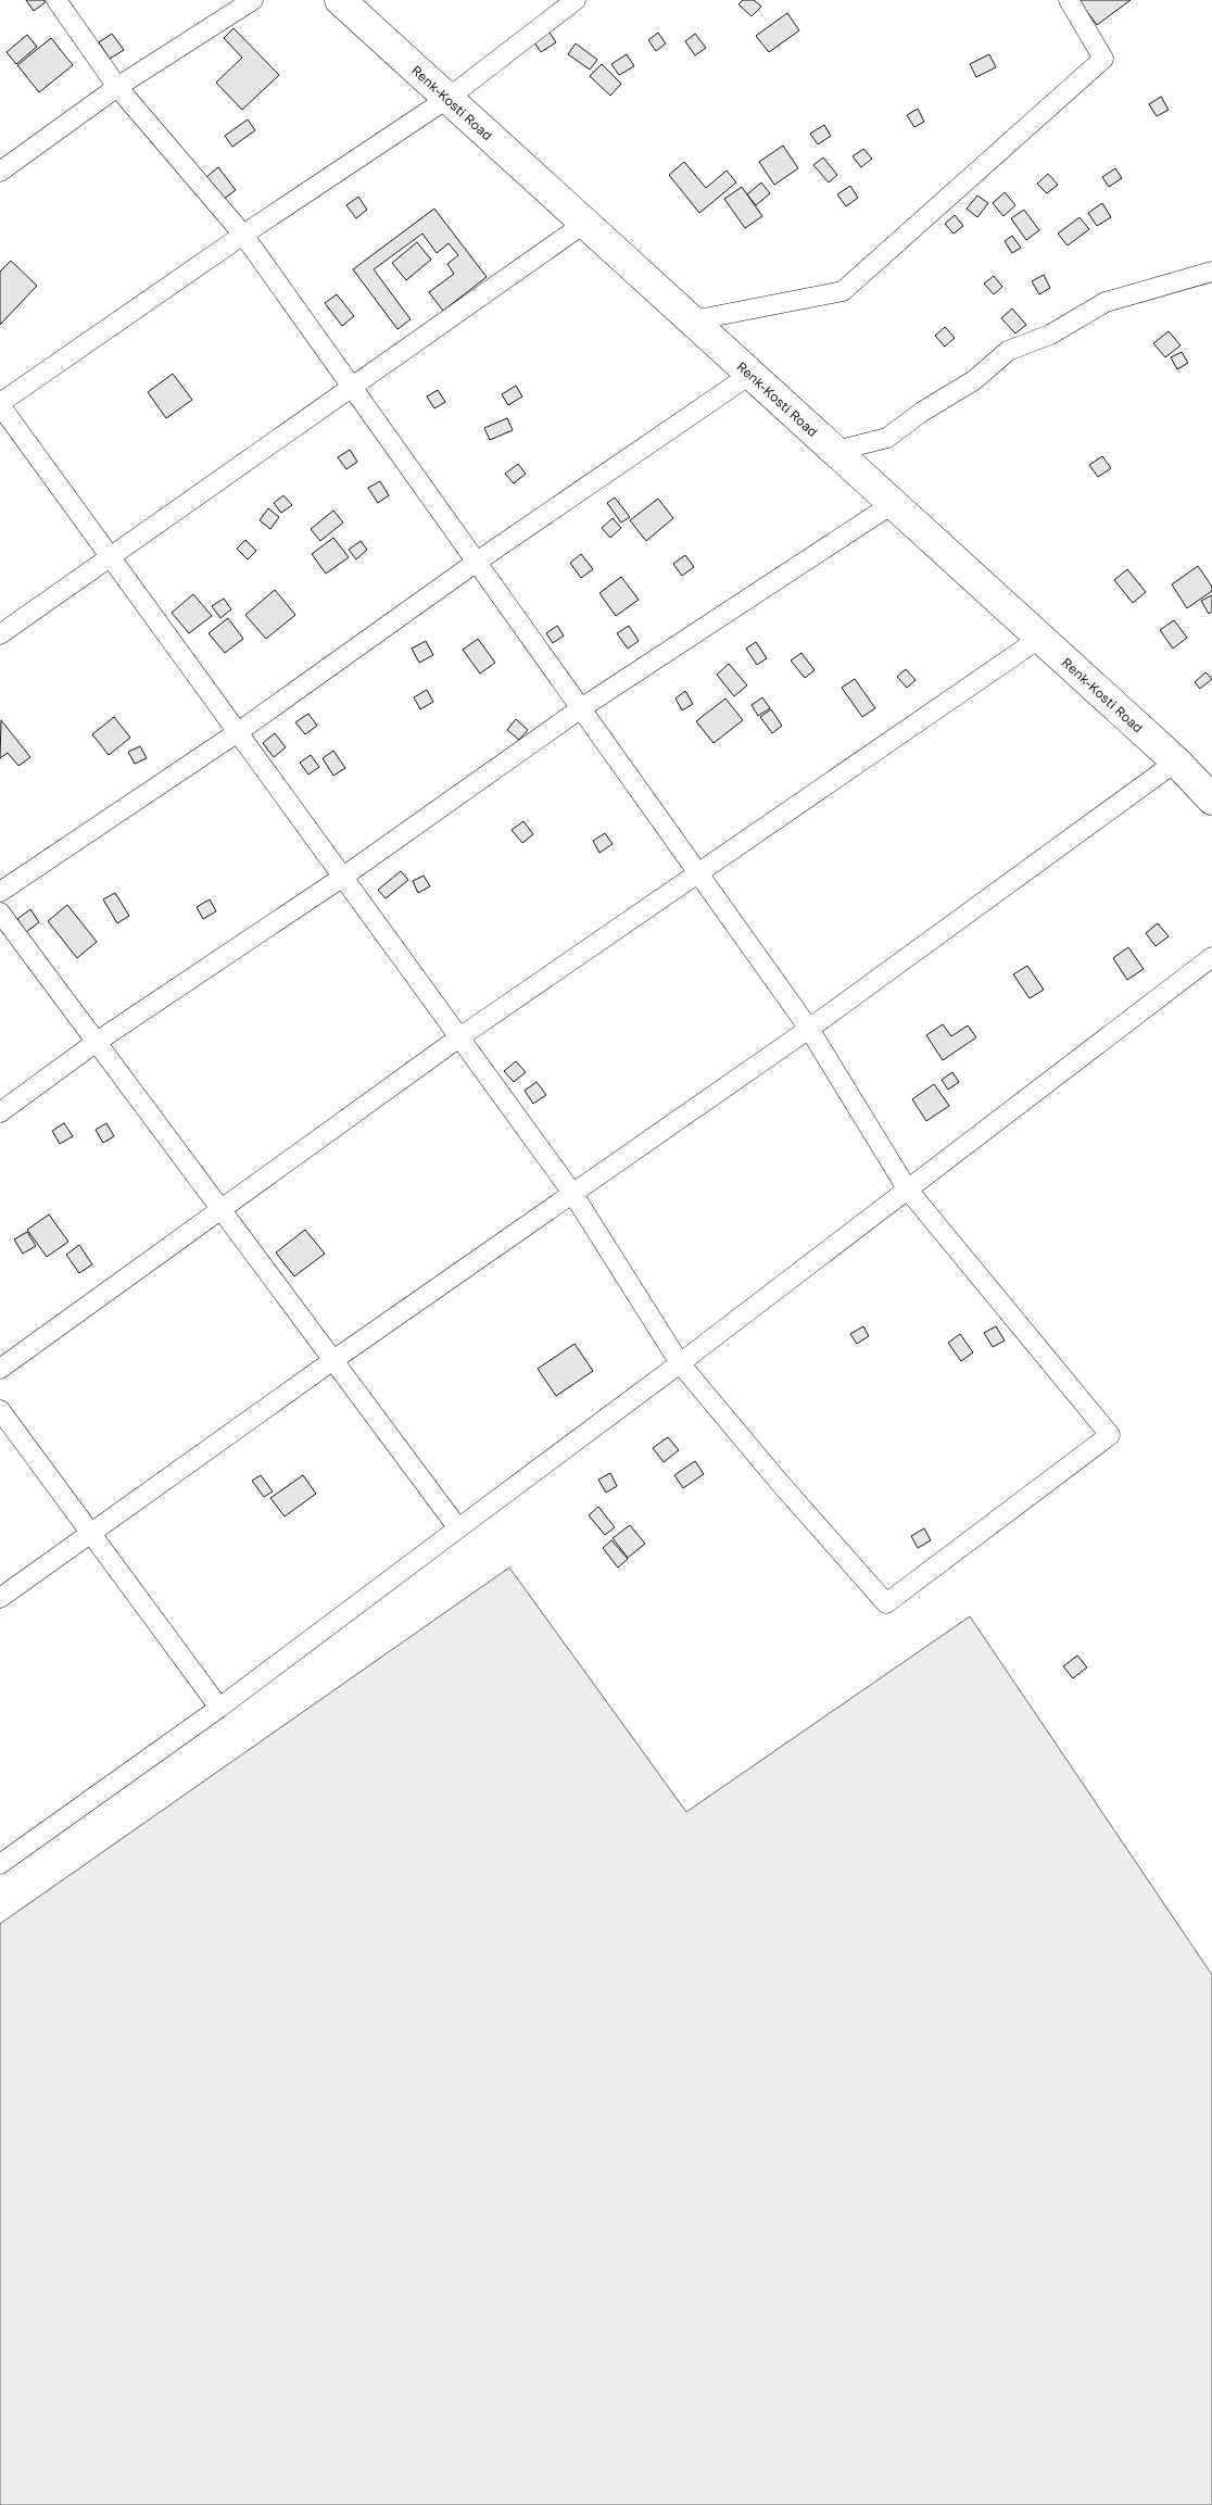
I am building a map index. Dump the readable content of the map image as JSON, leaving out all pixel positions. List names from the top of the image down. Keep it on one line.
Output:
{"streets":{"main road":["Renk-Kosti Road"]}}
